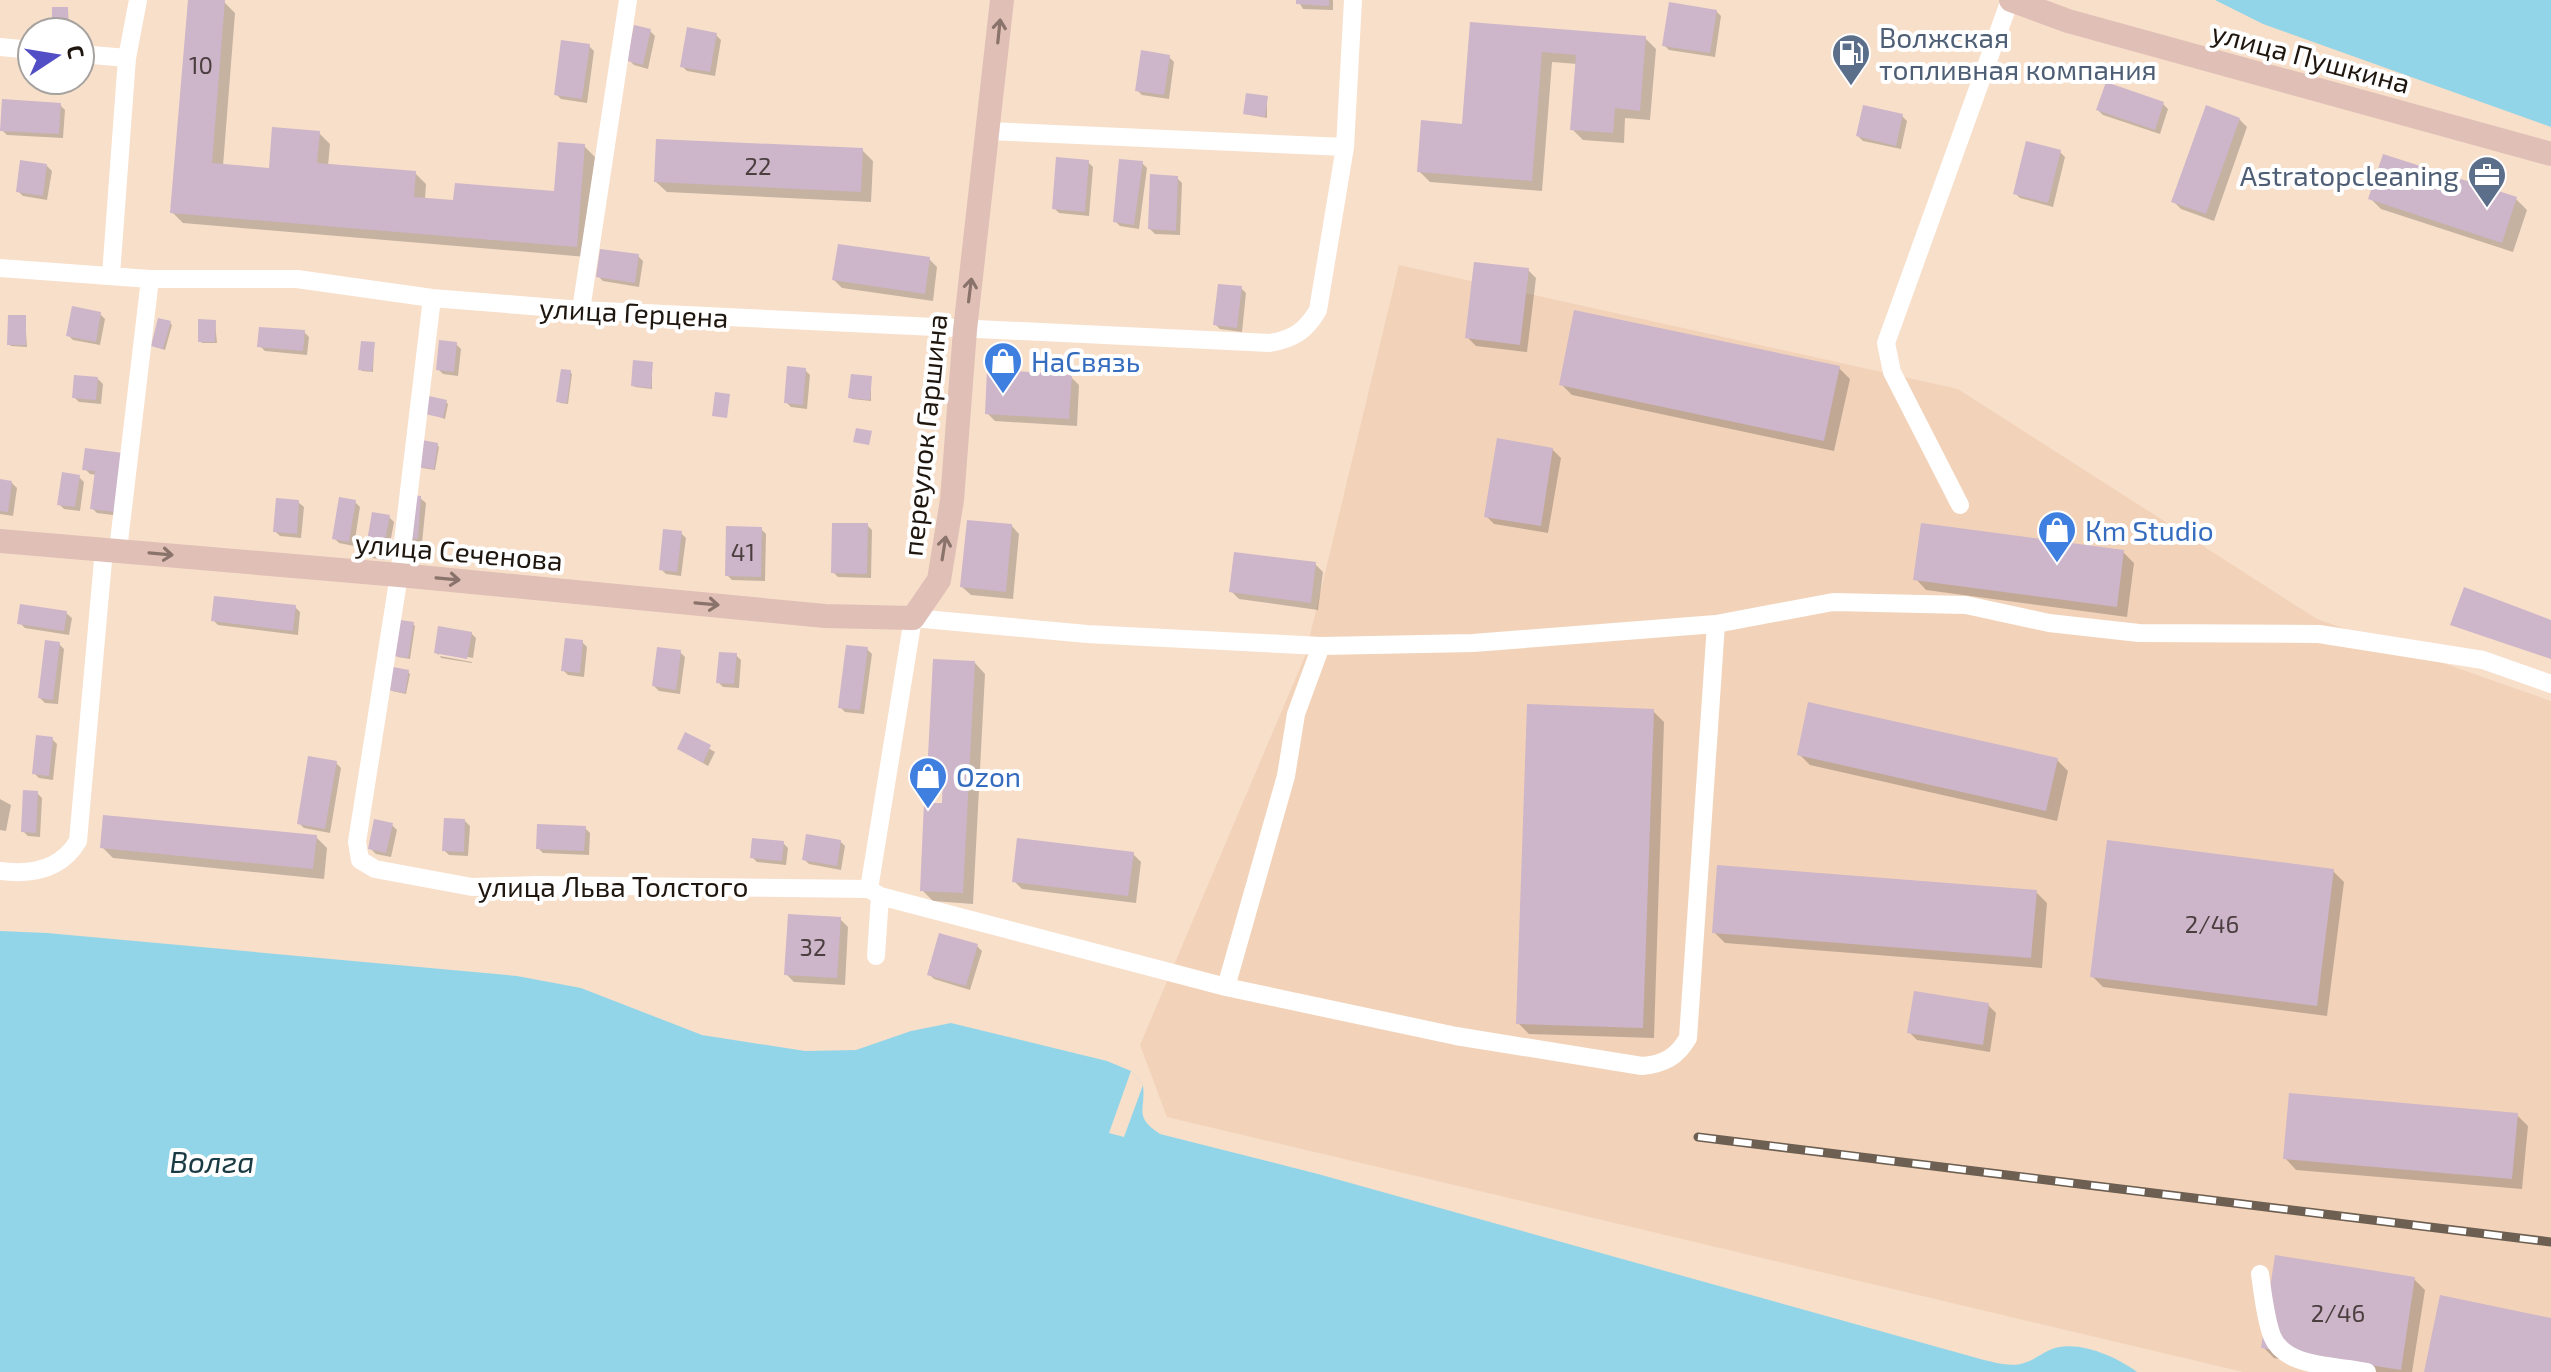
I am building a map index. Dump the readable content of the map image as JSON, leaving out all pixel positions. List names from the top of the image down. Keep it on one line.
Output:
{"streets":{"main road":["улица Пушкина","переулок Гаршина","улица Сеченова"],"street":["улица Герцена","улица Льва Толстого"]},"crossings":[["улица Герцена","переулок Гаршина"],["переулок Гаршина","улица Сеченова"],["переулок Гаршина","улица Льва Толстого"],["улица Сеченова","улица Льва Толстого"]],"one_way":["переулок Гаршина","улица Сеченова"],"water":["Волга"],"places":{"fuel station":["Волжская топливная компания"],"office":["Astratopcleaning"],"shop":["НаСвязь","Кm Studio","Ozon"]},"house_numbers":["10","22","41","2/46","32","2/46"],"north":"right"}
